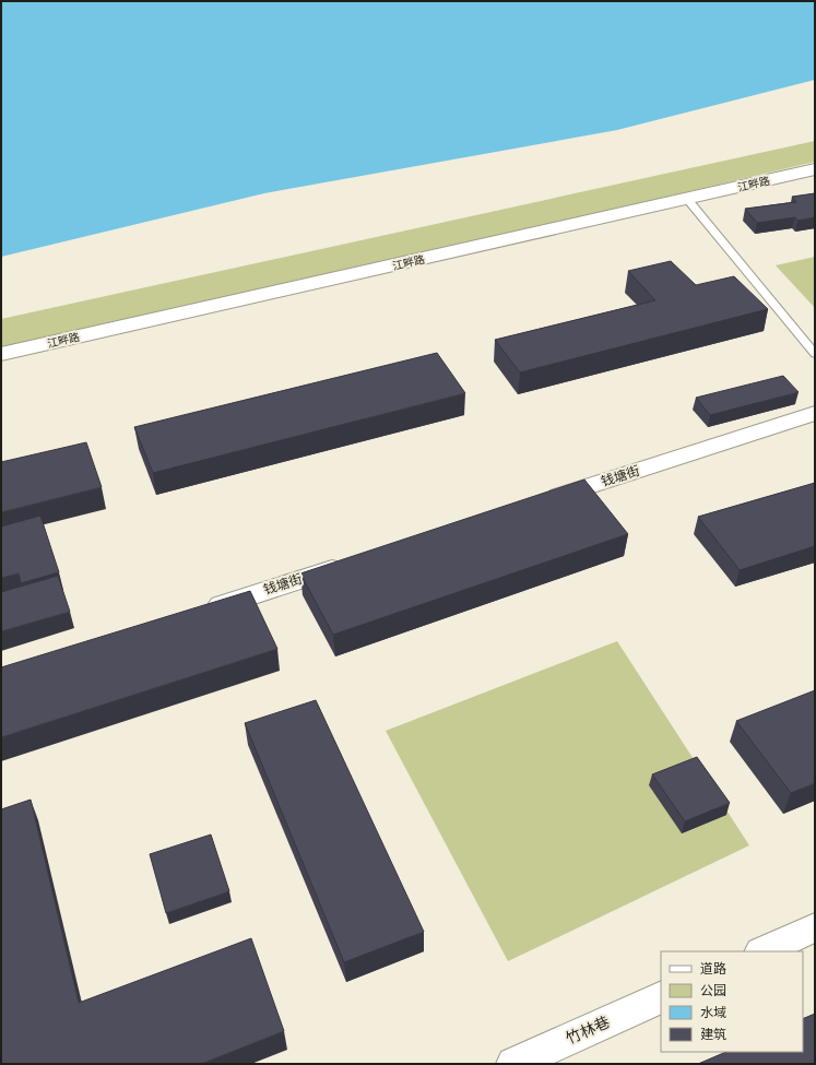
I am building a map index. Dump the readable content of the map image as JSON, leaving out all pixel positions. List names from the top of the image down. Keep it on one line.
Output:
{"streets":{"street":["江畔路","钱塘街","竹林巷"]},"legend":["道路","公园","水域","建筑"]}
